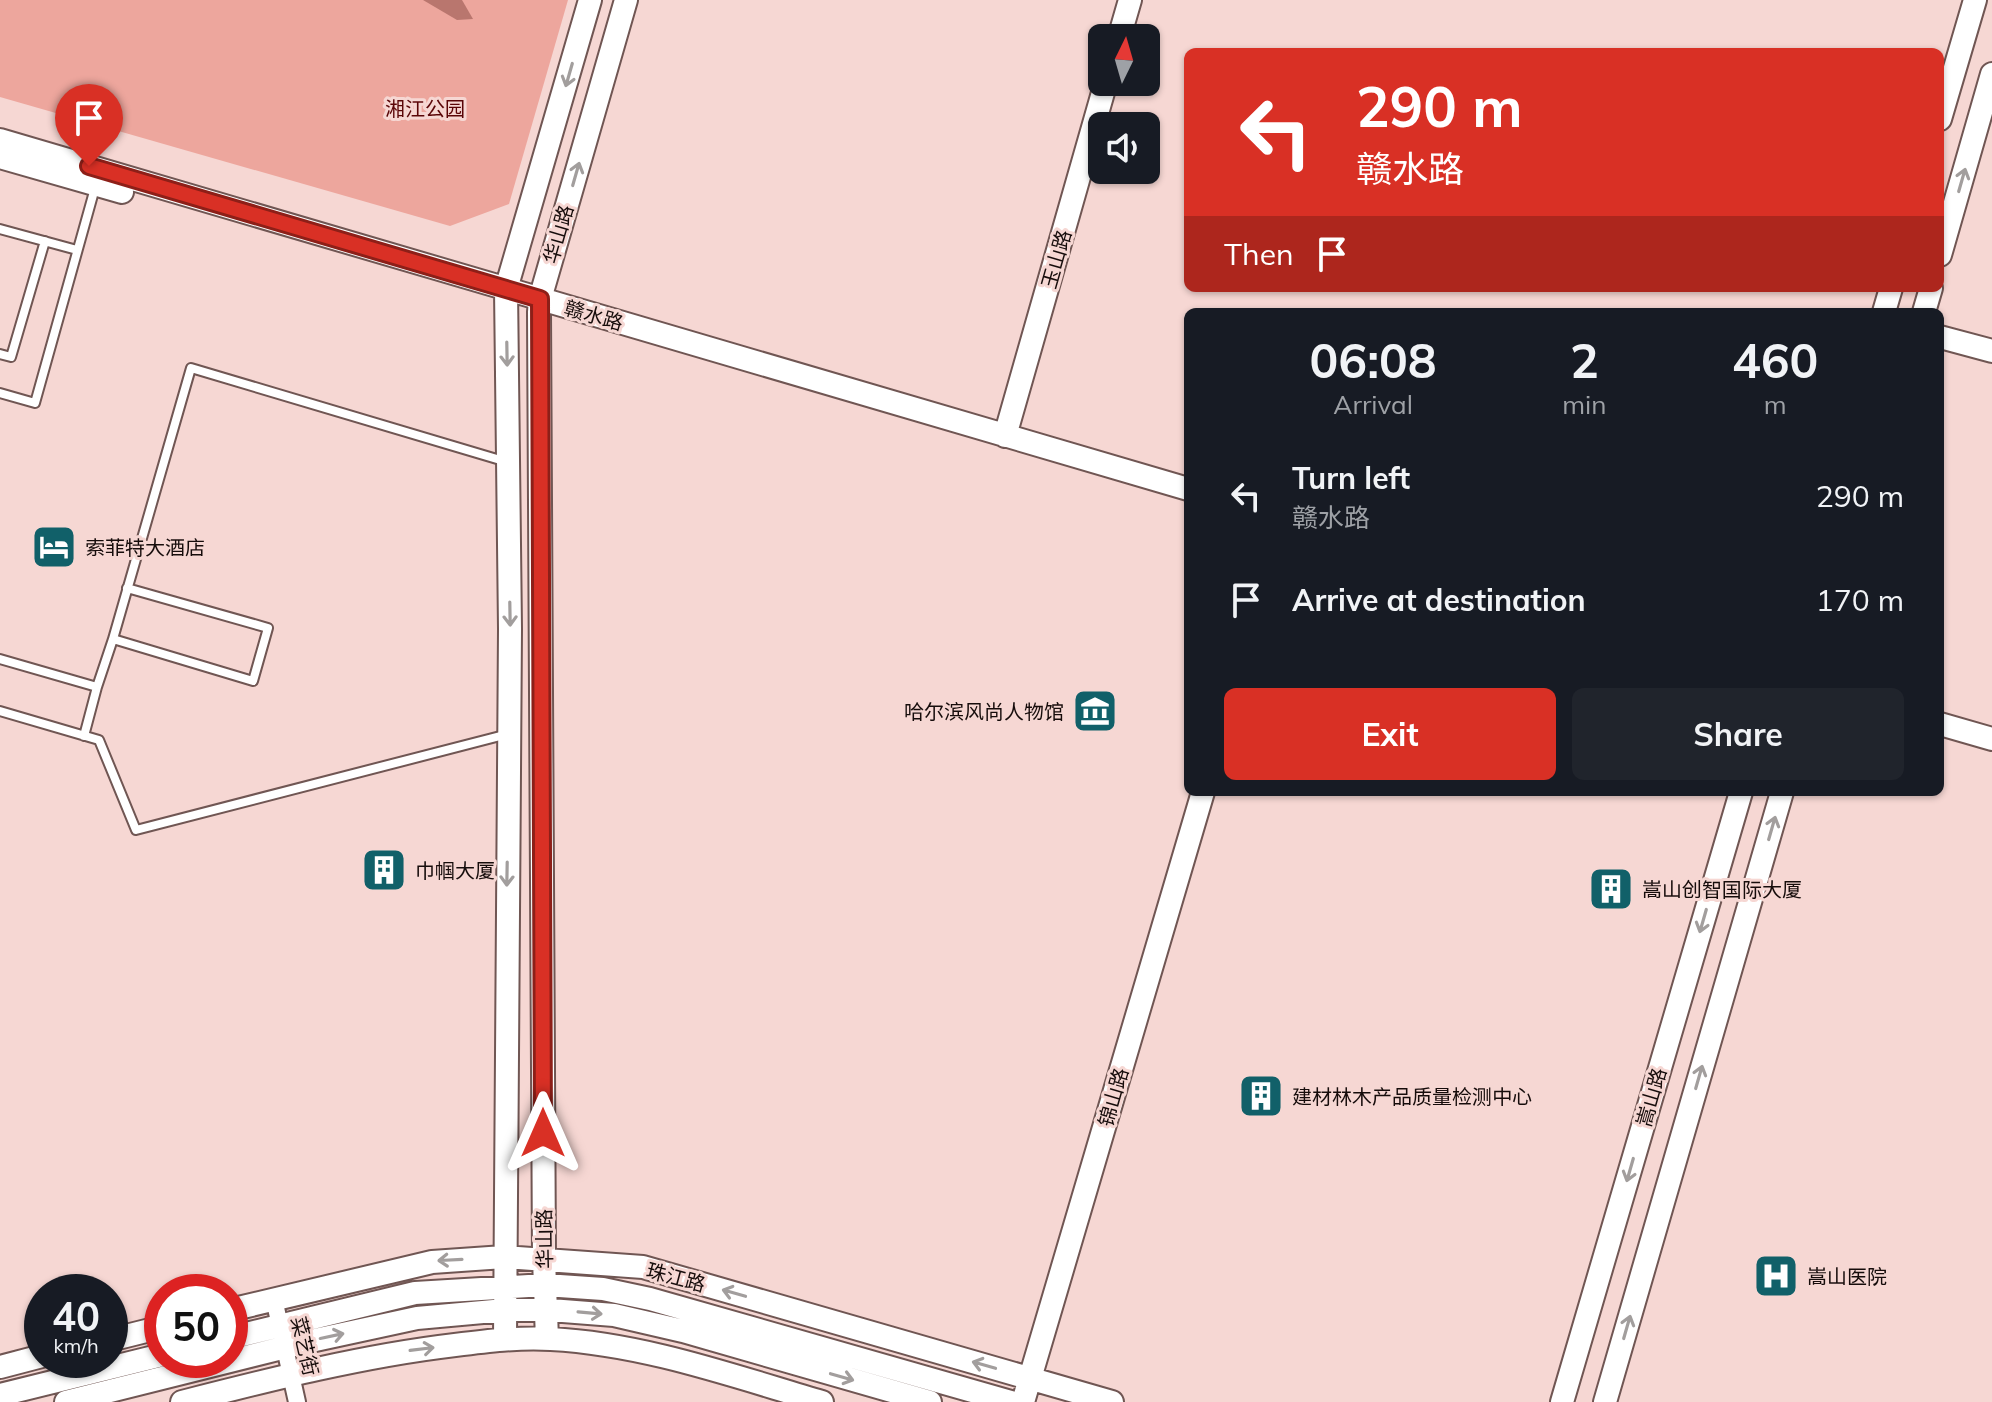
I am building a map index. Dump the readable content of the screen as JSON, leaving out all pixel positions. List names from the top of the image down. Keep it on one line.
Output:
{"streets":{"main road":["华山路","玉山路","赣水路","锦山路","嵩山路","珠江路"],"street":["菜艺街"]},"crossings":[["华山路","赣水路"],["华山路","珠江路"],["玉山路","赣水路"],["锦山路","珠江路"],["珠江路","菜艺街"]],"parks":["湘江公园"],"places":{"hotel":["索菲特大酒店"],"museum":["哈尔滨风尚人物馆"],"building":["巾帼大厦","嵩山创智国际大厦","建材林木产品质量检测中心"],"hospital":["嵩山医院"]},"north":"top","page":{"turn":["290 m","赣水路"],"then":"Then","eta":["06:08","Arrival","2","min","460","m"],"list":[{"name":"Turn left","note":"赣水路","value":"290 m"},{"name":"Arrive at destination","value":"170 m"}],"buttons":["Exit","Share"],"speed":"40 km/h","limit":"50"}}
